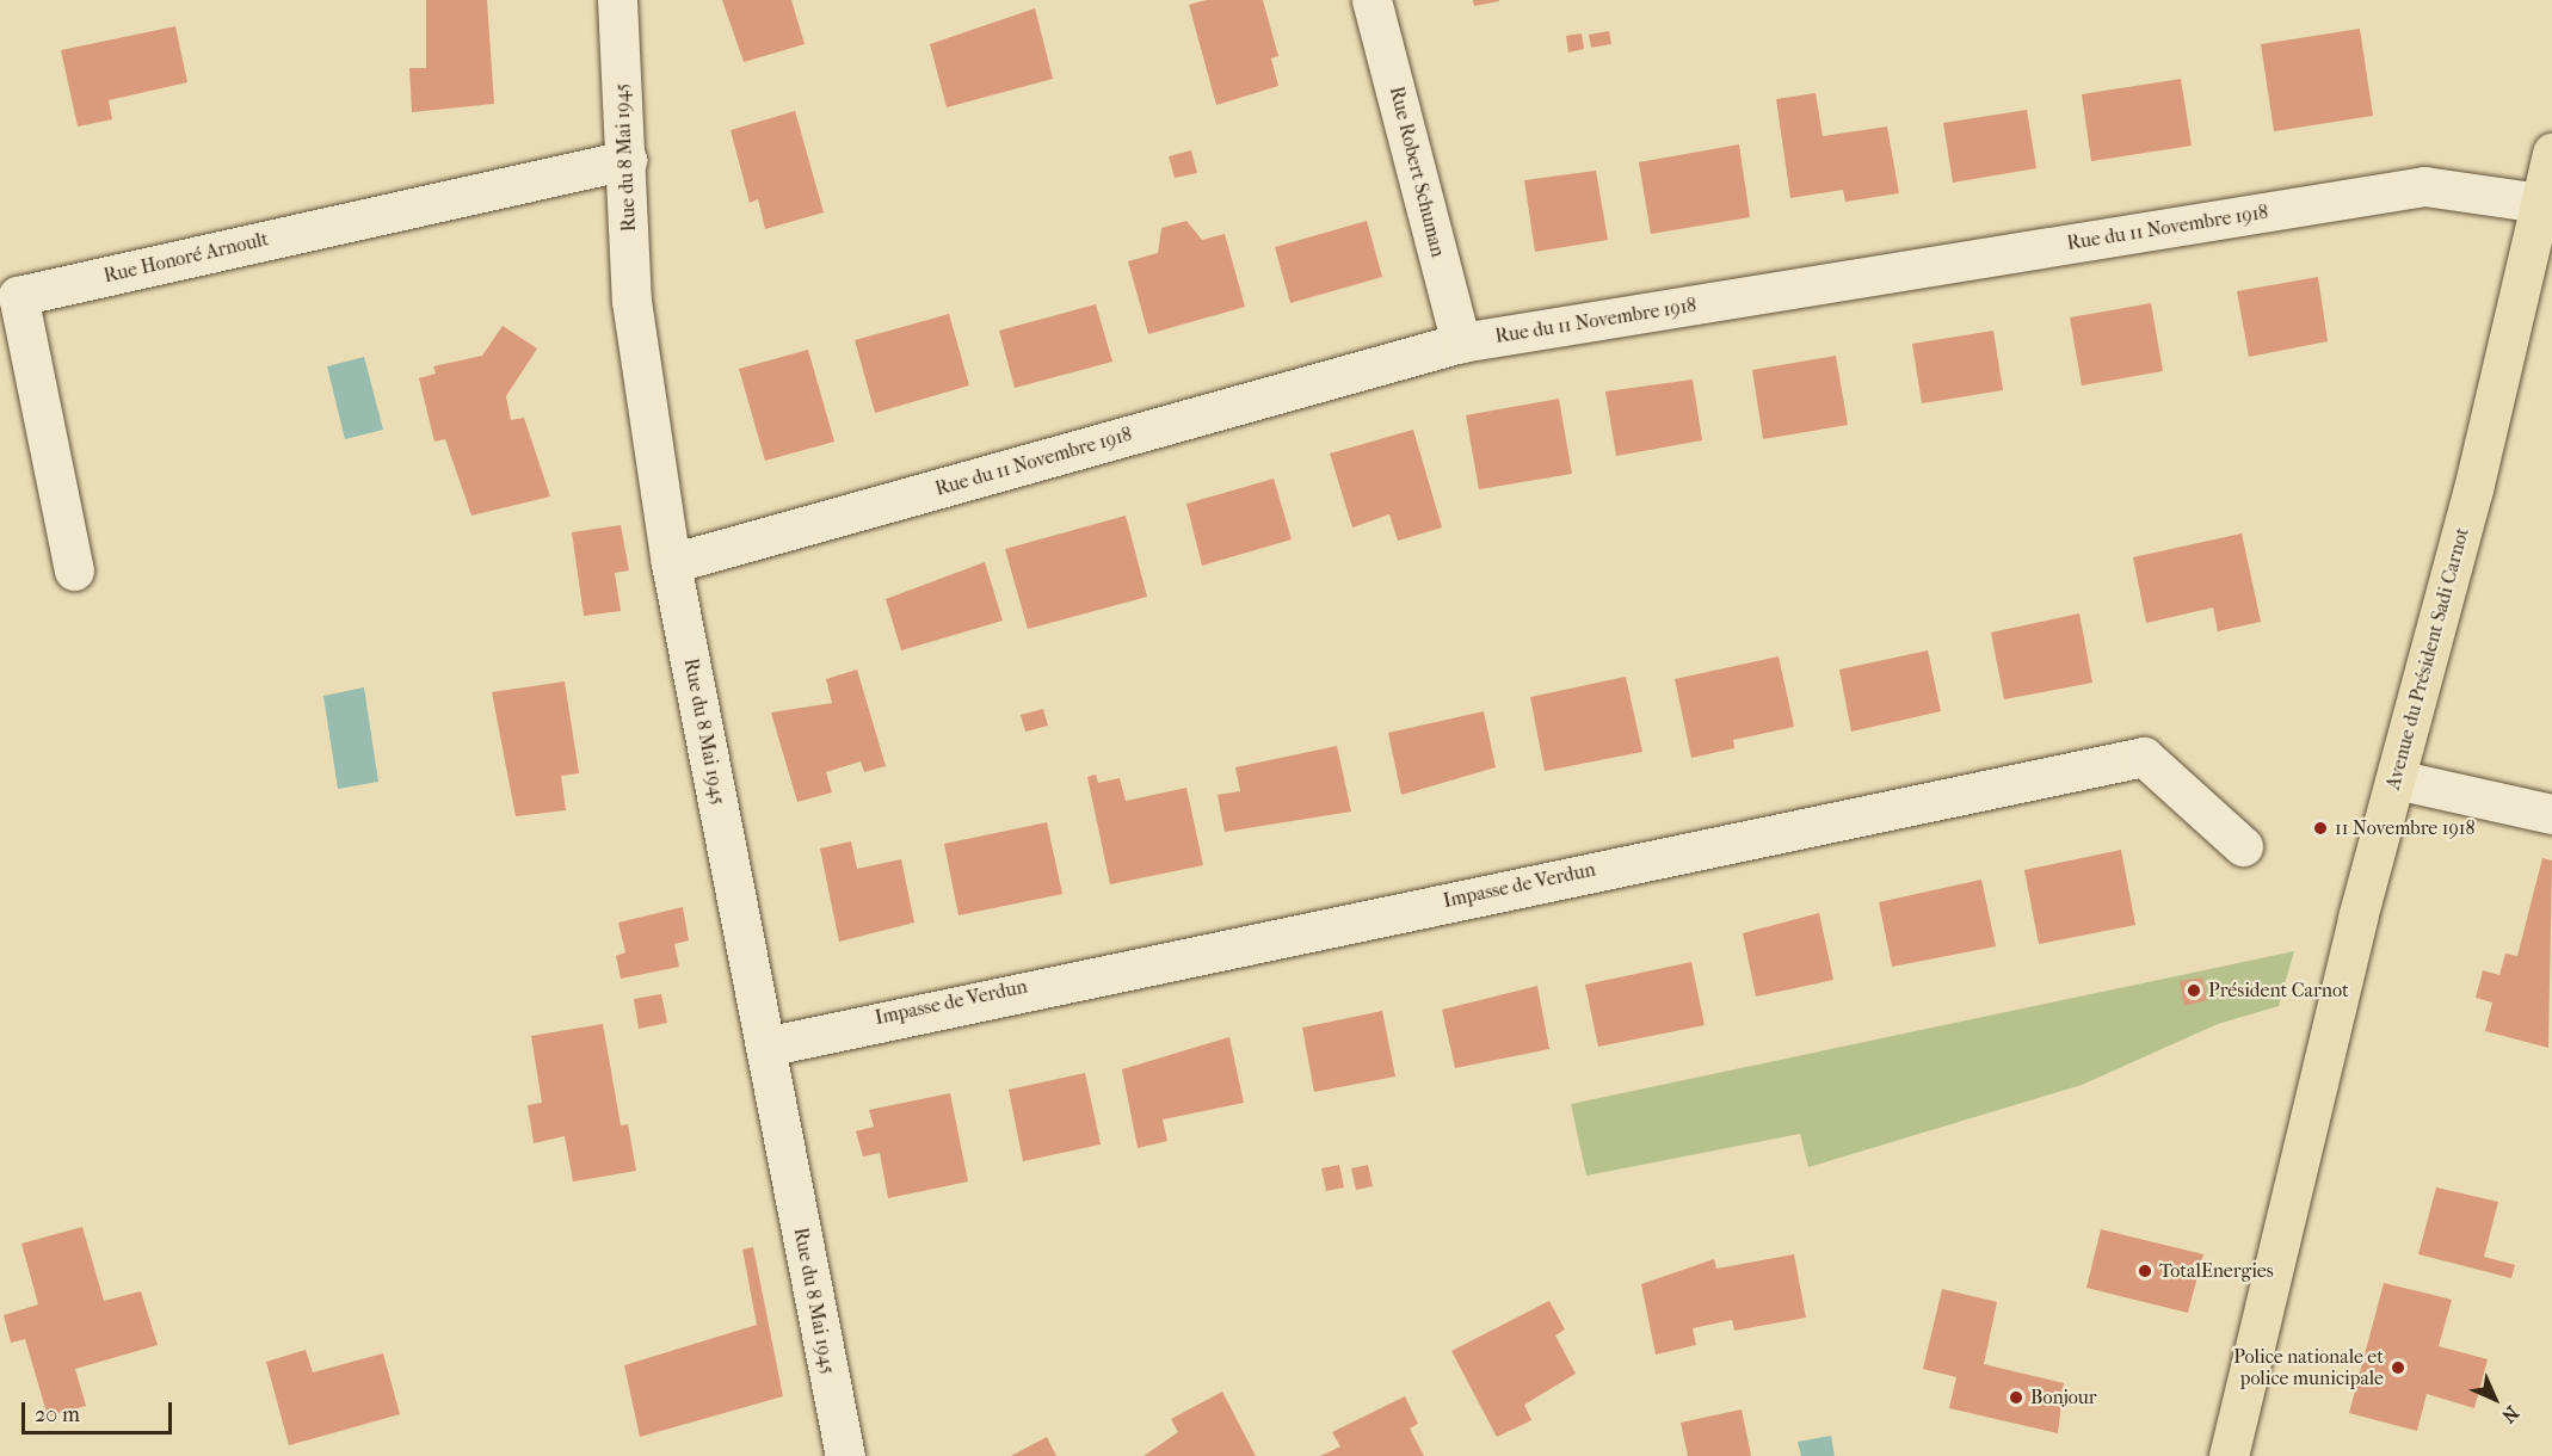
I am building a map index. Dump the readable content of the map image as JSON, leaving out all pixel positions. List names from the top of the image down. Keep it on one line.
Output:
{"streets":{"main road":["Avenue du Président Sadi Carnot"],"street":["Rue du 8 Mai 1945","Rue Robert Schuman","Rue du 11 Novembre 1918","Rue Honoré Arnoult","Impasse de Verdun"]},"crossings":[["Rue du 8 Mai 1945","Rue du 11 Novembre 1918"],["Rue du 8 Mai 1945","Rue Honoré Arnoult"],["Rue du 8 Mai 1945","Impasse de Verdun"],["Rue Robert Schuman","Rue du 11 Novembre 1918"],["Rue du 11 Novembre 1918","Avenue du Président Sadi Carnot"]],"places":["11 Novembre 1918","Président Carnot","TotalEnergies","Police nationale et police municipale","Bonjour"],"scale_bar":"20 m","north":"bottom right"}
